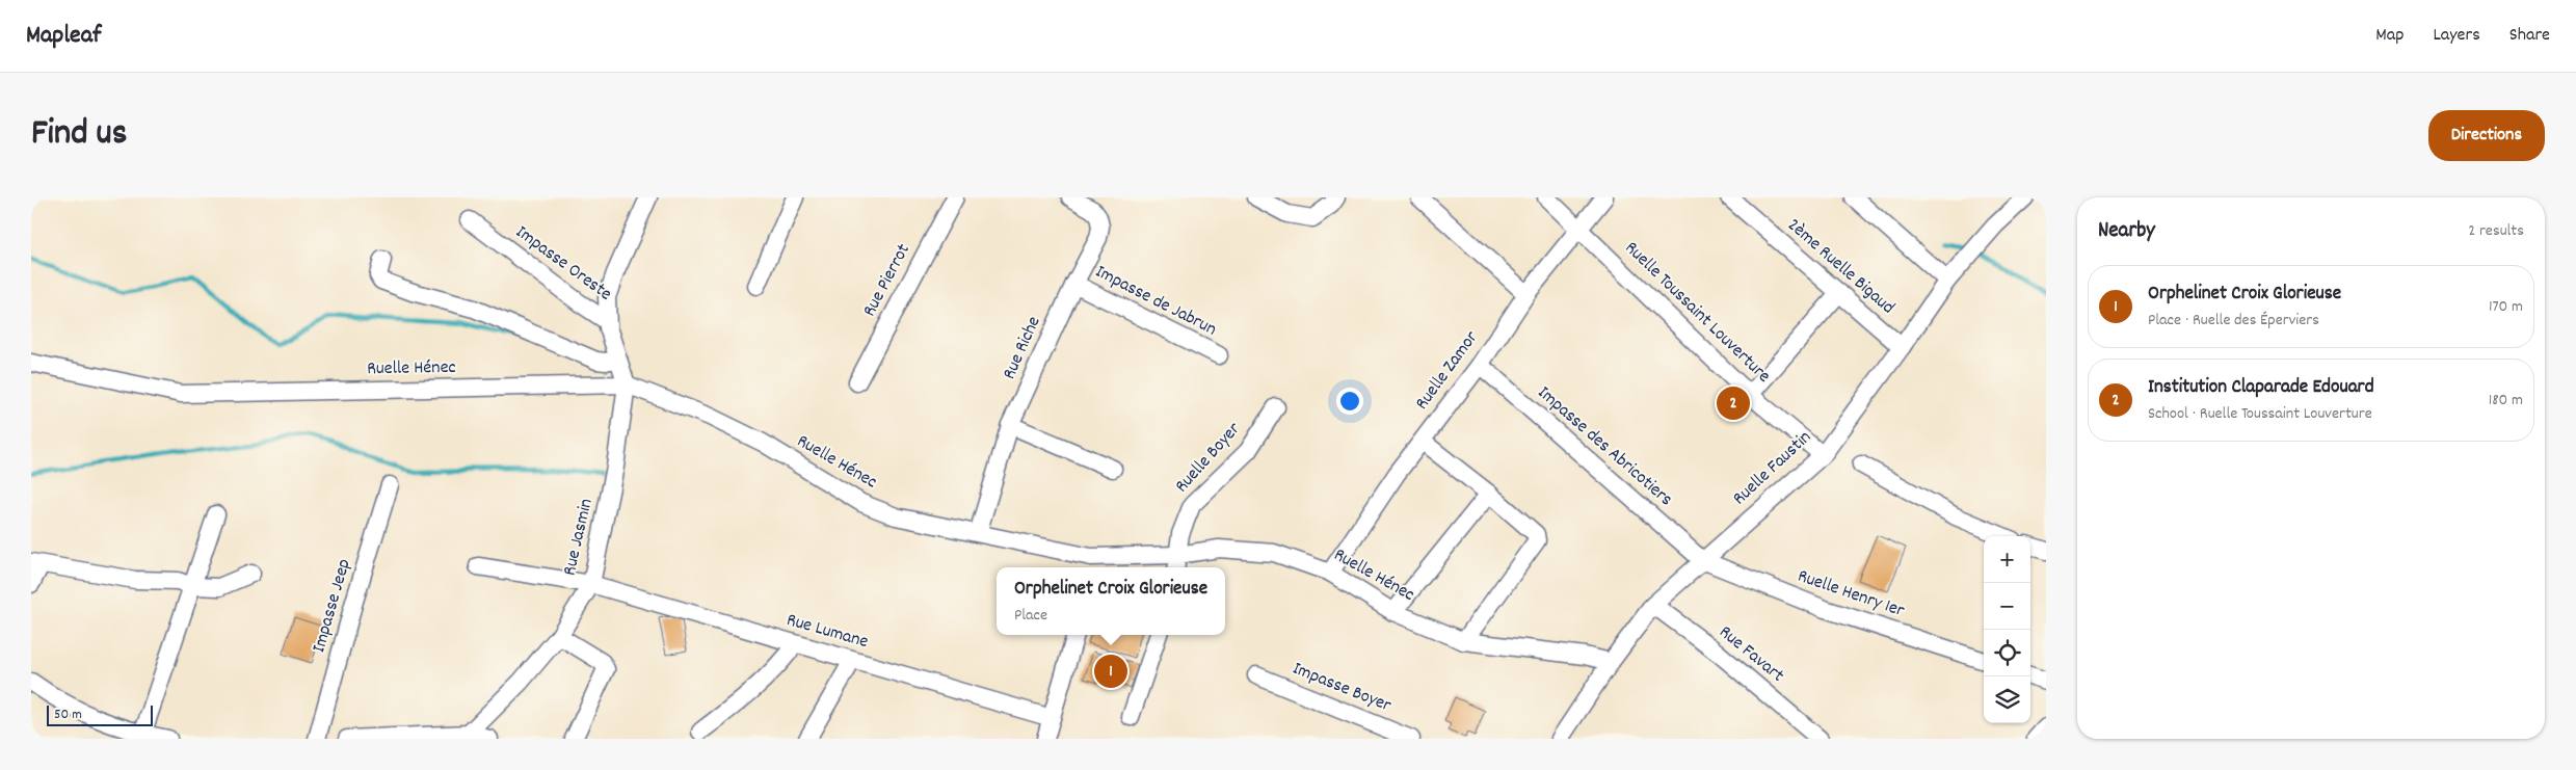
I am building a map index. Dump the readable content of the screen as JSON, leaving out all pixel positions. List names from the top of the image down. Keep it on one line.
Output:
{"streets":{"street":["Impasse Oreste","2ème Ruelle Bigaud","Rue Pierrot","Impasse de Jabrun","Ruelle Toussaint Louverture","Rue Riche","Ruelle Hénec","Ruelle Zamor","Impasse des Abricotiers","Ruelle Boyer","Ruelle Faustin","Rue Jasmin","Ruelle Henry 1er","Impasse Jeep","Rue Lumane","Rue Favart","Impasse Boyer"]},"crossings":[["Impasse Oreste","Rue Jasmin"],["2ème Ruelle Bigaud","Ruelle Faustin"],["Impasse de Jabrun","Rue Riche"],["Ruelle Toussaint Louverture","Ruelle Zamor"],["Ruelle Toussaint Louverture","Ruelle Faustin"],["Rue Riche","Ruelle Hénec"],["Ruelle Hénec","Ruelle Zamor"],["Ruelle Hénec","Ruelle Boyer"],["Ruelle Hénec","Ruelle Faustin"],["Ruelle Hénec","Rue Jasmin"],["Ruelle Zamor","Impasse des Abricotiers"],["Impasse des Abricotiers","Ruelle Faustin"],["Impasse des Abricotiers","Ruelle Henry 1er"],["Ruelle Faustin","Ruelle Henry 1er"],["Ruelle Faustin","Rue Favart"],["Rue Jasmin","Rue Lumane"]],"scale_bar":"50 m","page":{"header":"Mapleaf","nav":["Map","Layers","Share"],"title":"Find us","buttons":"Directions","heading":["Nearby","2 results"],"list":[{"mark":"1","name":"Orphelinet Croix Glorieuse","note":"Place · Ruelle des Éperviers","value":"170 m"},{"mark":"2","name":"Institution Claparade Edouard","note":"School · Ruelle Toussaint Louverture","value":"180 m"}],"pins":["2","1"],"map_buttons":["+","−"],"popup":["Orphelinet Croix Glorieuse","Place"],"scale":"50 m"}}
